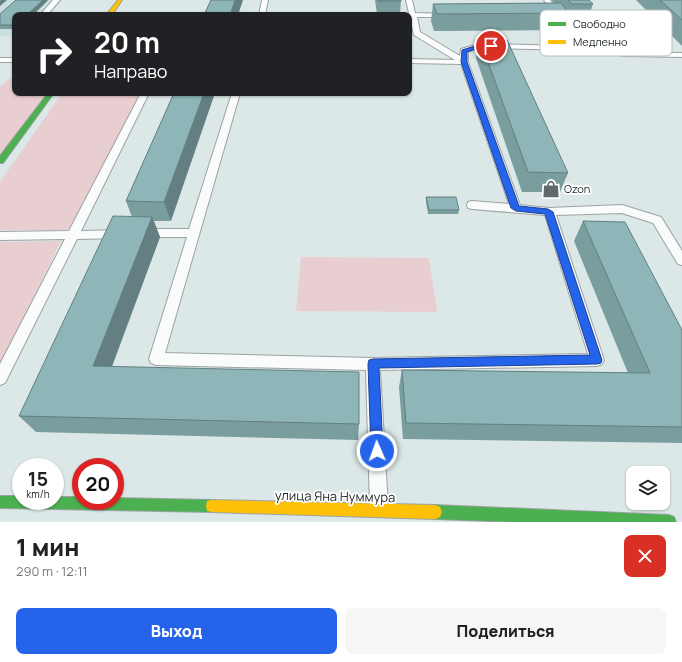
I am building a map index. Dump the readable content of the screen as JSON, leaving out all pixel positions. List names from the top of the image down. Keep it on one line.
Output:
{"streets":{"street":["улица Яна Нуммура"]},"places":{"shop":["Ozon"]},"legend":["Свободно","Медленно"],"page":{"turn":["20 m","Направо"],"speed":"15 km/h","limit":"20","heading":["1 мин","290 m · 12:11"],"buttons":["Выход","Поделиться"]}}
